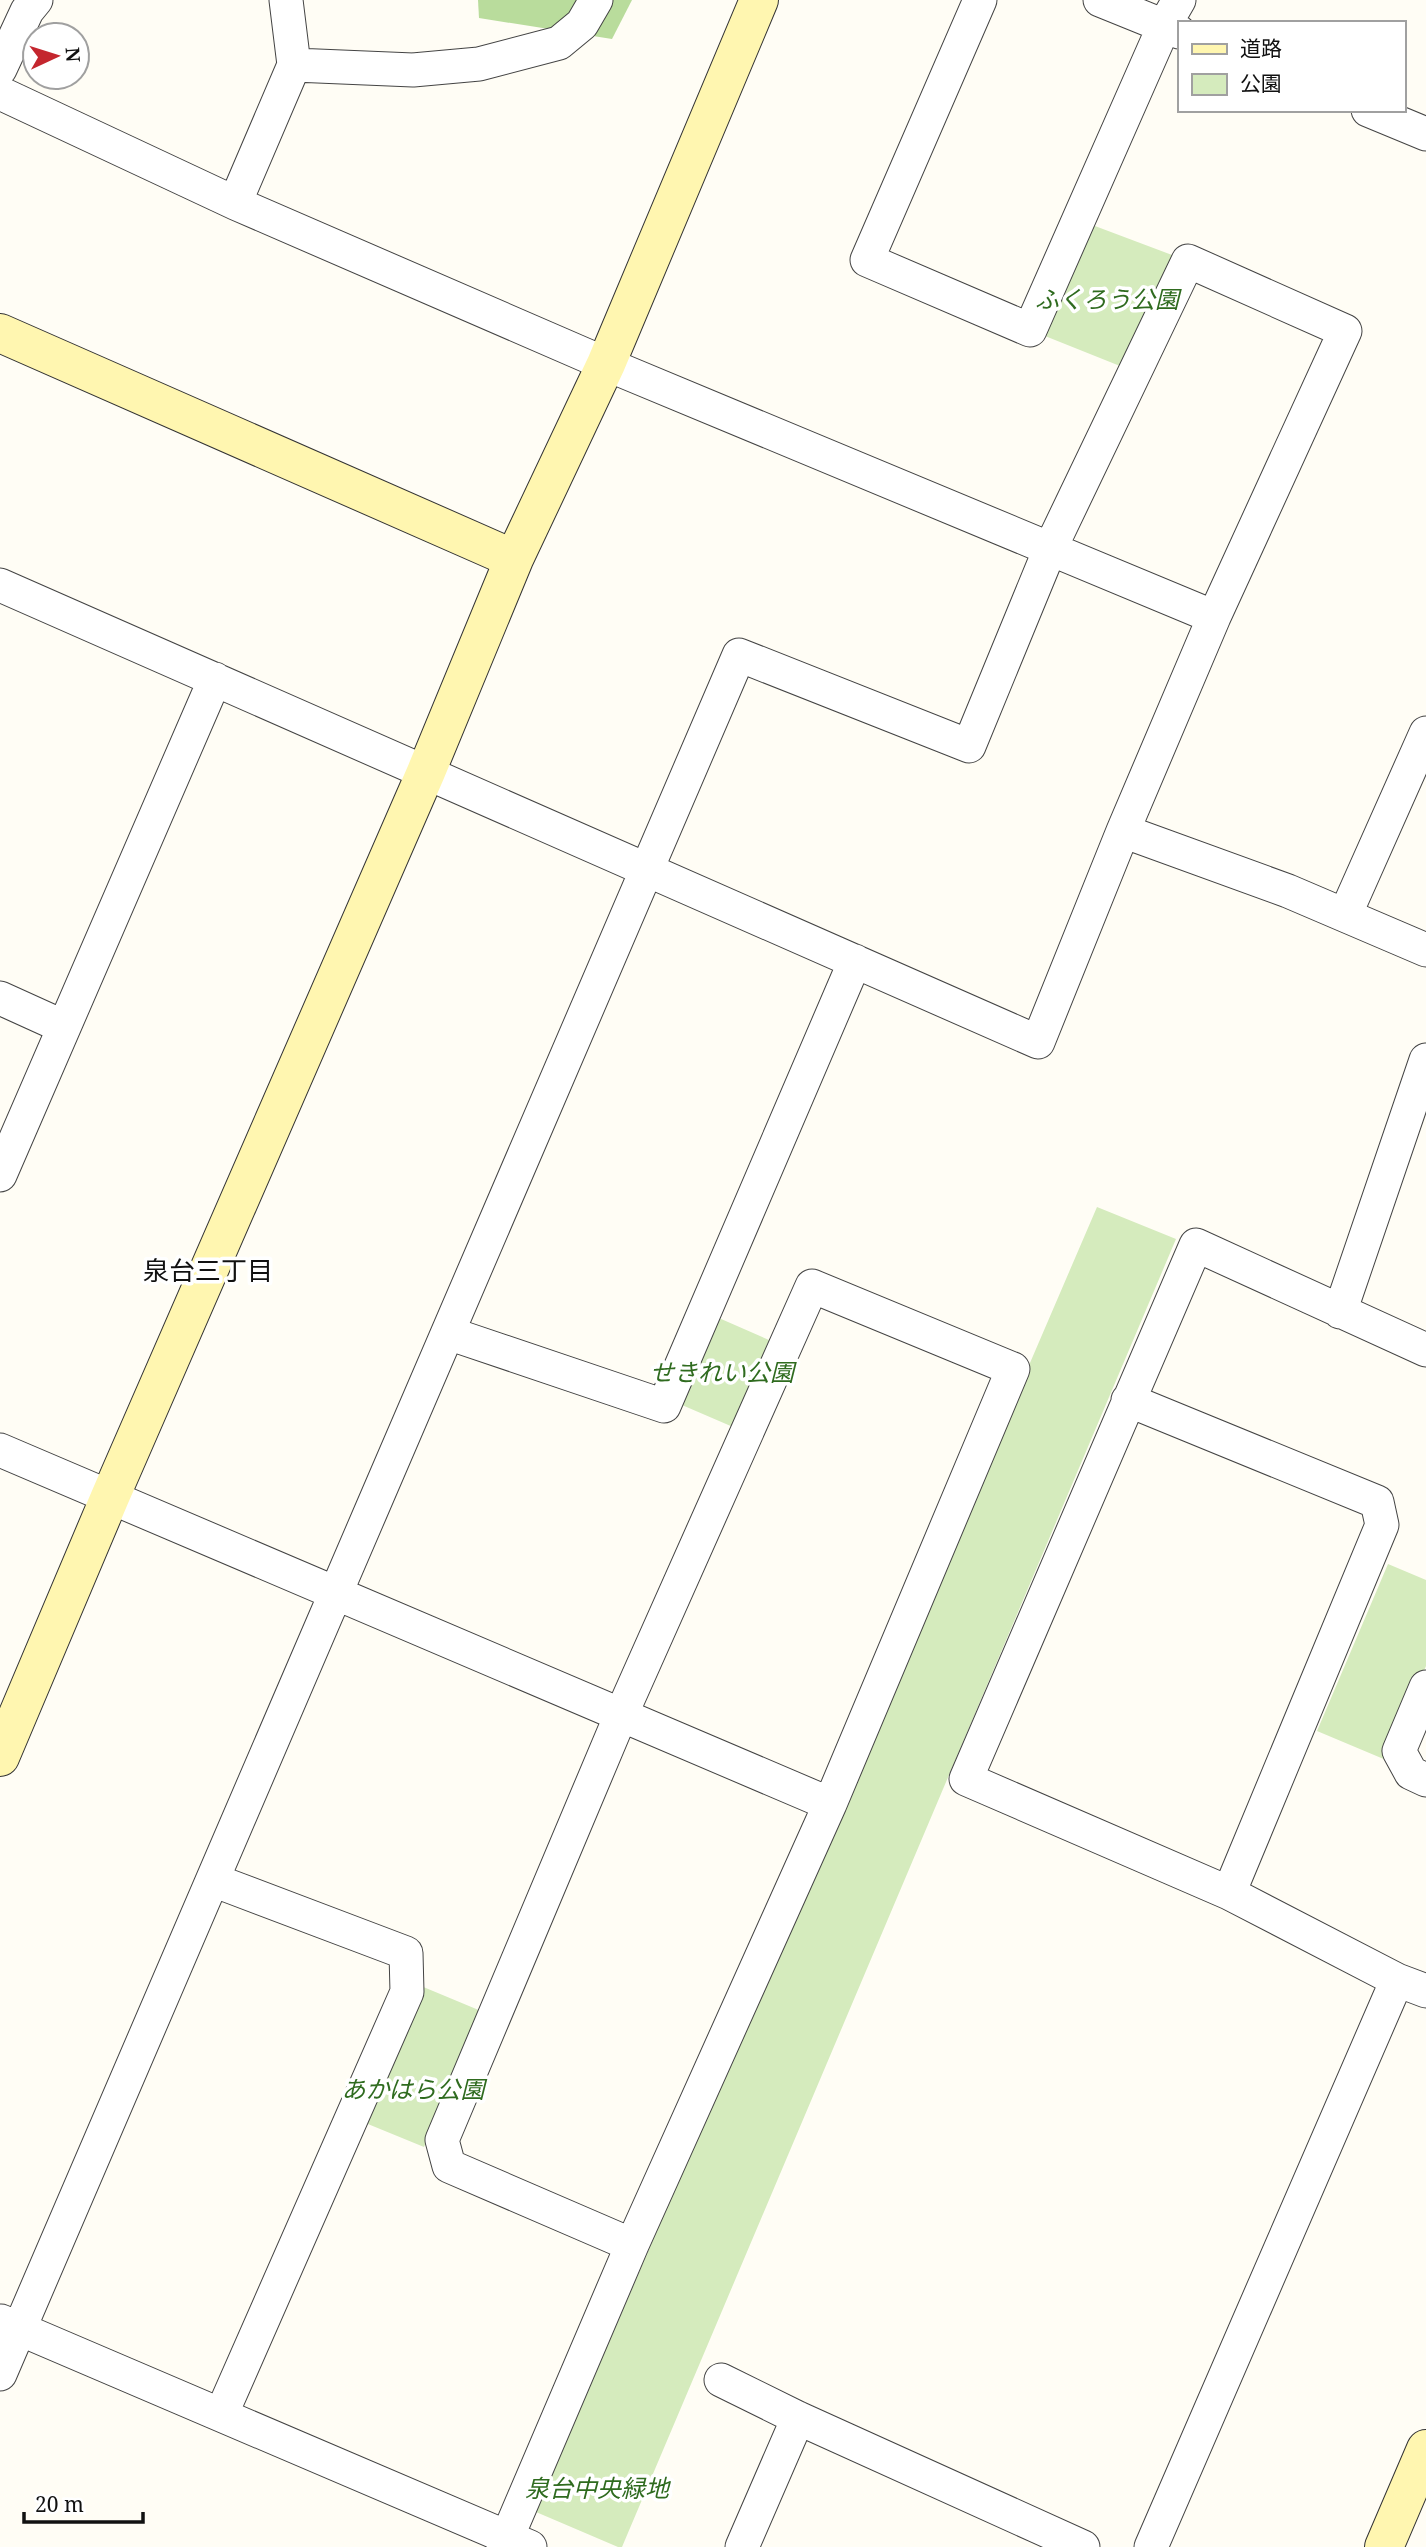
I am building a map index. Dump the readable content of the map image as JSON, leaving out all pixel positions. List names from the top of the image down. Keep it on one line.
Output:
{"districts":["泉台三丁目"],"parks":["ふくろう公園","せきれい公園","あかはら公園","泉台中央緑地"],"legend":["道路","公園"],"scale_bar":"20 m","north":"right"}
